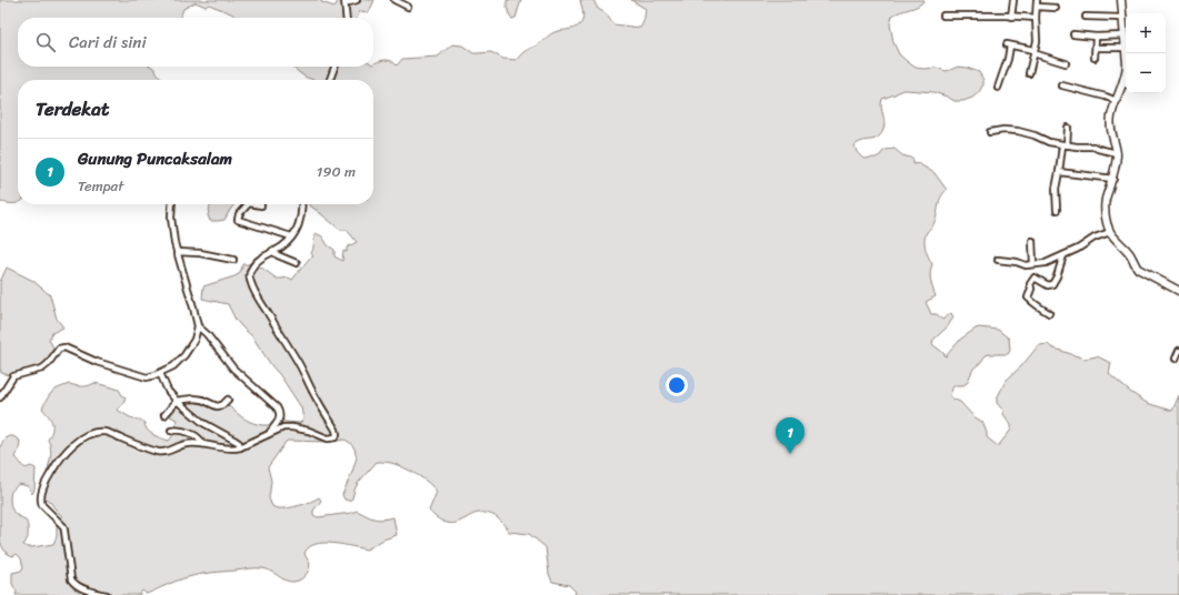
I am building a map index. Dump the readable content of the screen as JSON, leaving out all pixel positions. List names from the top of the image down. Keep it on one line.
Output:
{"page":{"map_buttons":["+","−"],"search":"Cari di sini","heading":"Terdekat","list":[{"mark":"1","name":"Gunung Puncaksalam","note":"Tempat","value":"190 m"}],"pins":"1"}}
